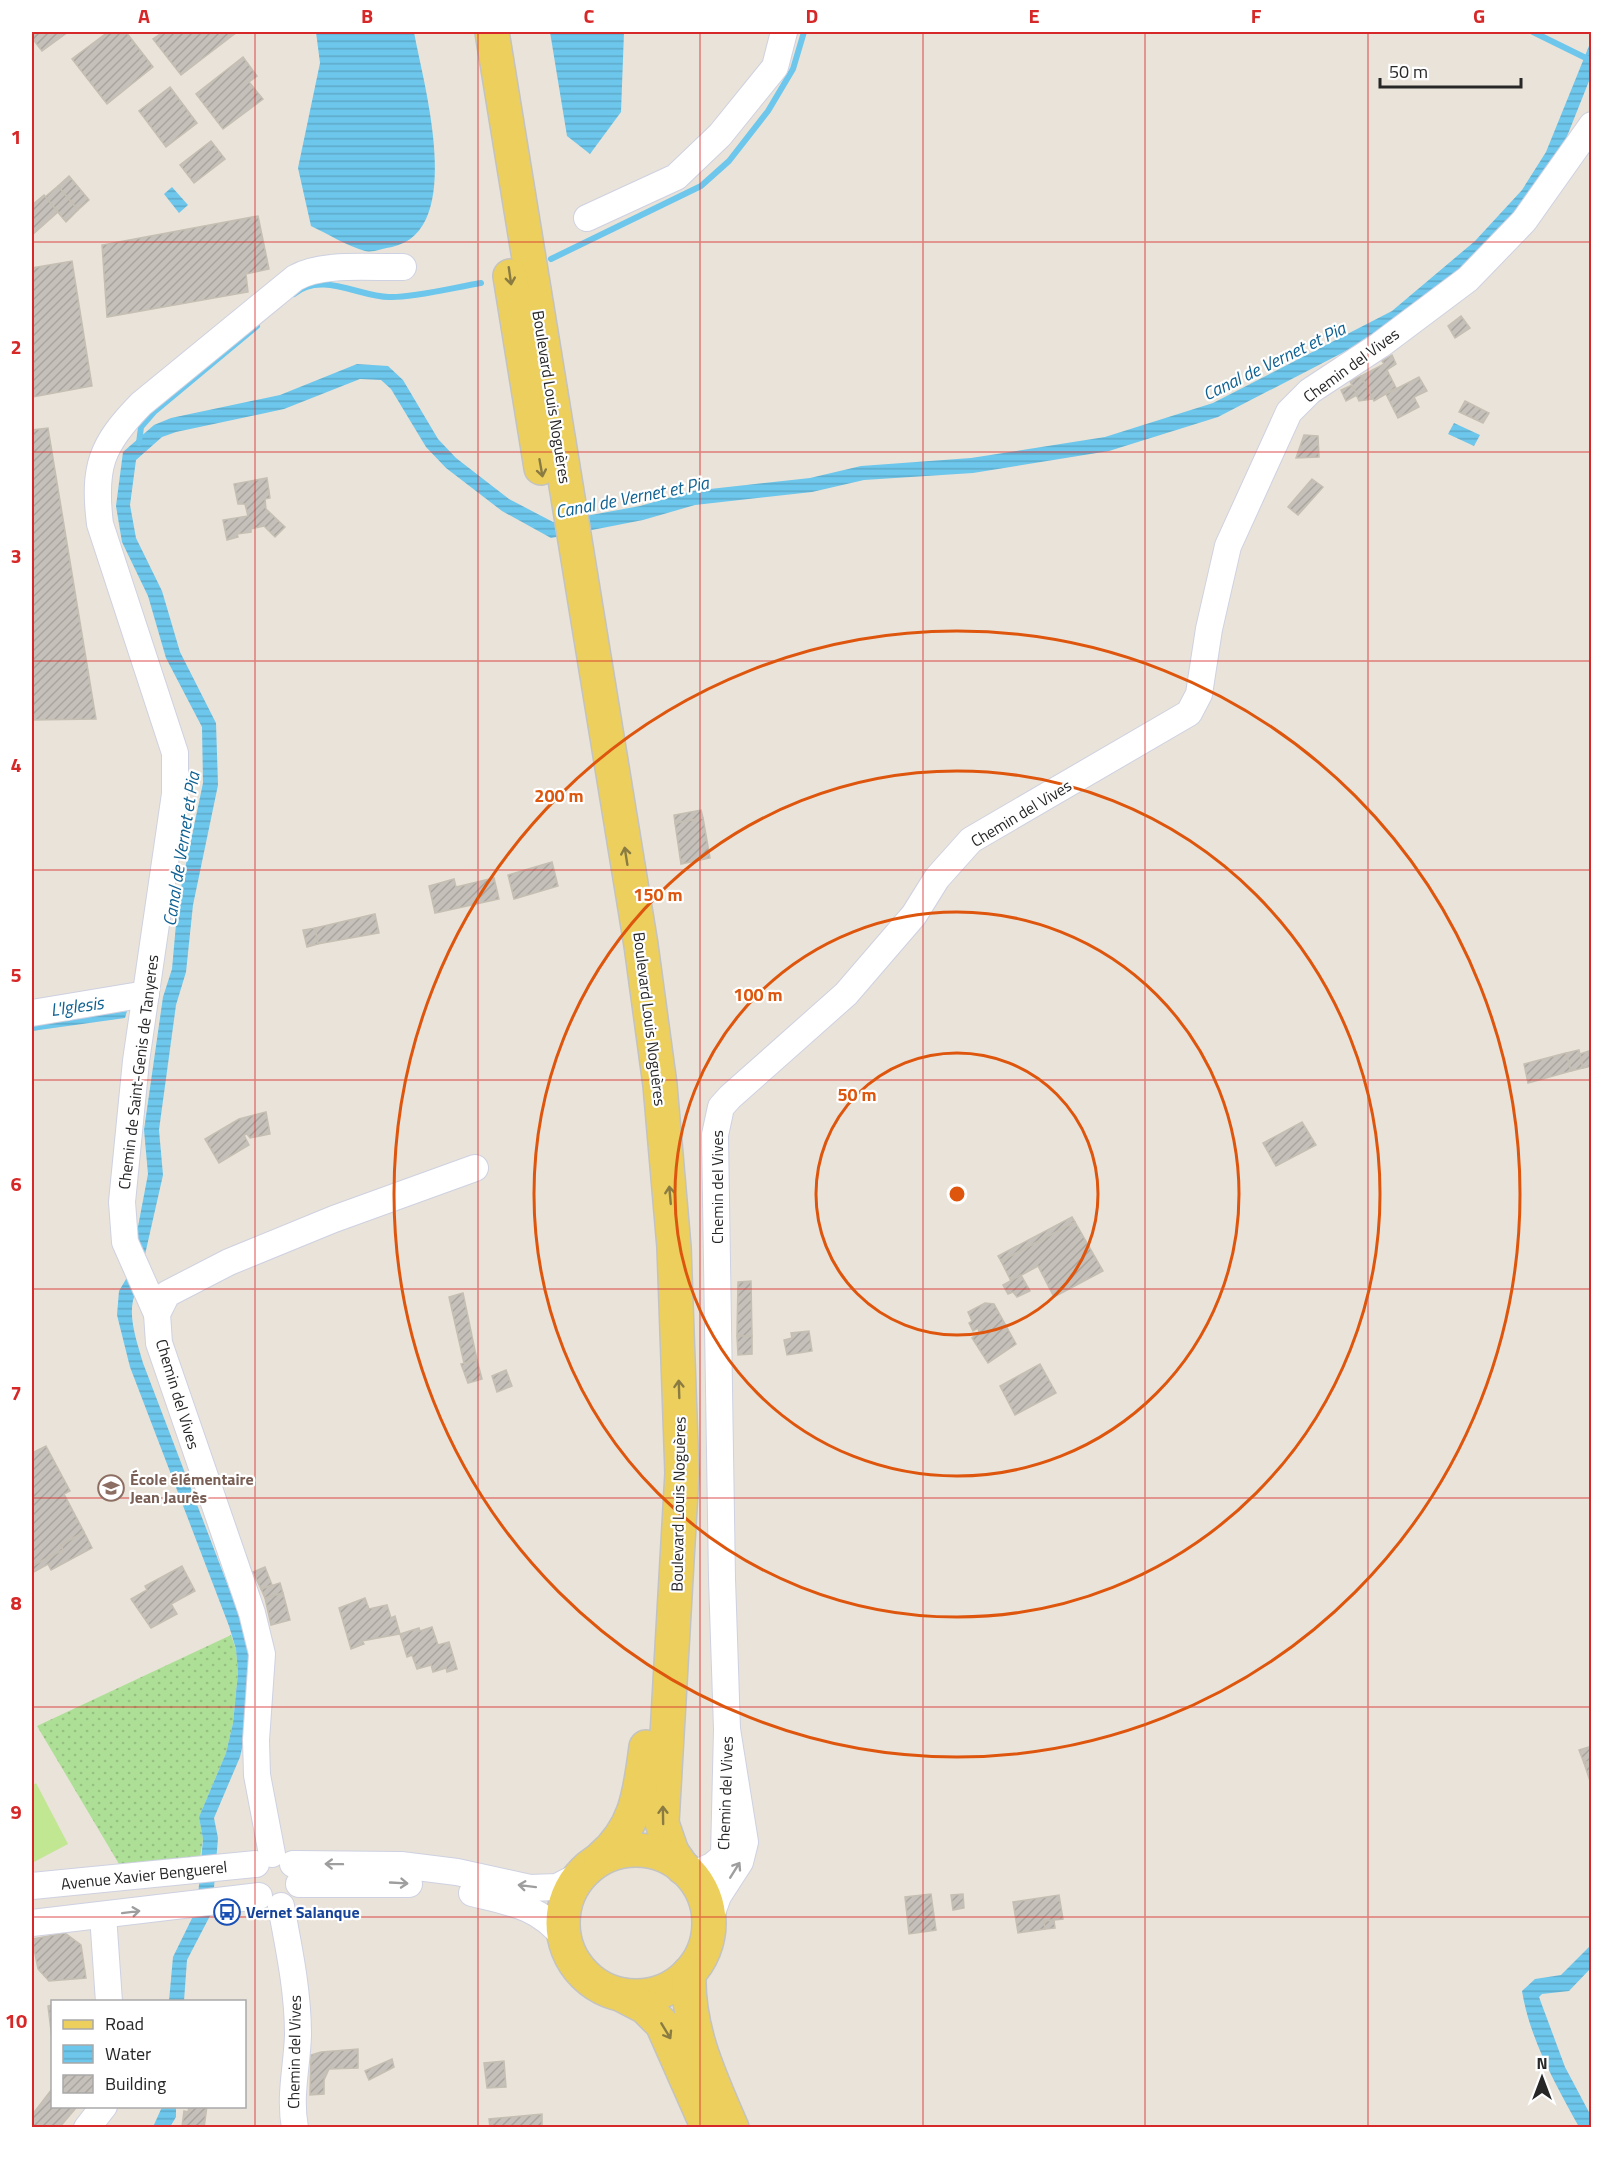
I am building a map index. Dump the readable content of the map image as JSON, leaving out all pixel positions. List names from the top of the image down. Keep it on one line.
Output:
{"streets":{"main road":["Boulevard Louis Noguères"],"street":["Chemin del Vives","Chemin de Saint-Genis de Tanyeres","Avenue Xavier Benguerel"]},"crossings":[["Chemin del Vives","Boulevard Louis Noguères"],["Chemin del Vives","Chemin de Saint-Genis de Tanyeres"],["Chemin del Vives","Avenue Xavier Benguerel"],["Boulevard Louis Noguères","Avenue Xavier Benguerel"]],"water":["Canal de Vernet et Pia","L'Iglesis"],"places":{"school or university":["École élémentaire Jean Jaurès"],"bus stop":["Vernet Salanque"]},"legend":["Road","Water","Building"],"scale_bar":"50 m","north":"top","grid":{"columns":["A","B","C","D","E","F","G"],"rows":["1","2","3","4","5","6","7","8","9","10"]},"rings":["200 m","150 m","100 m","50 m"]}
